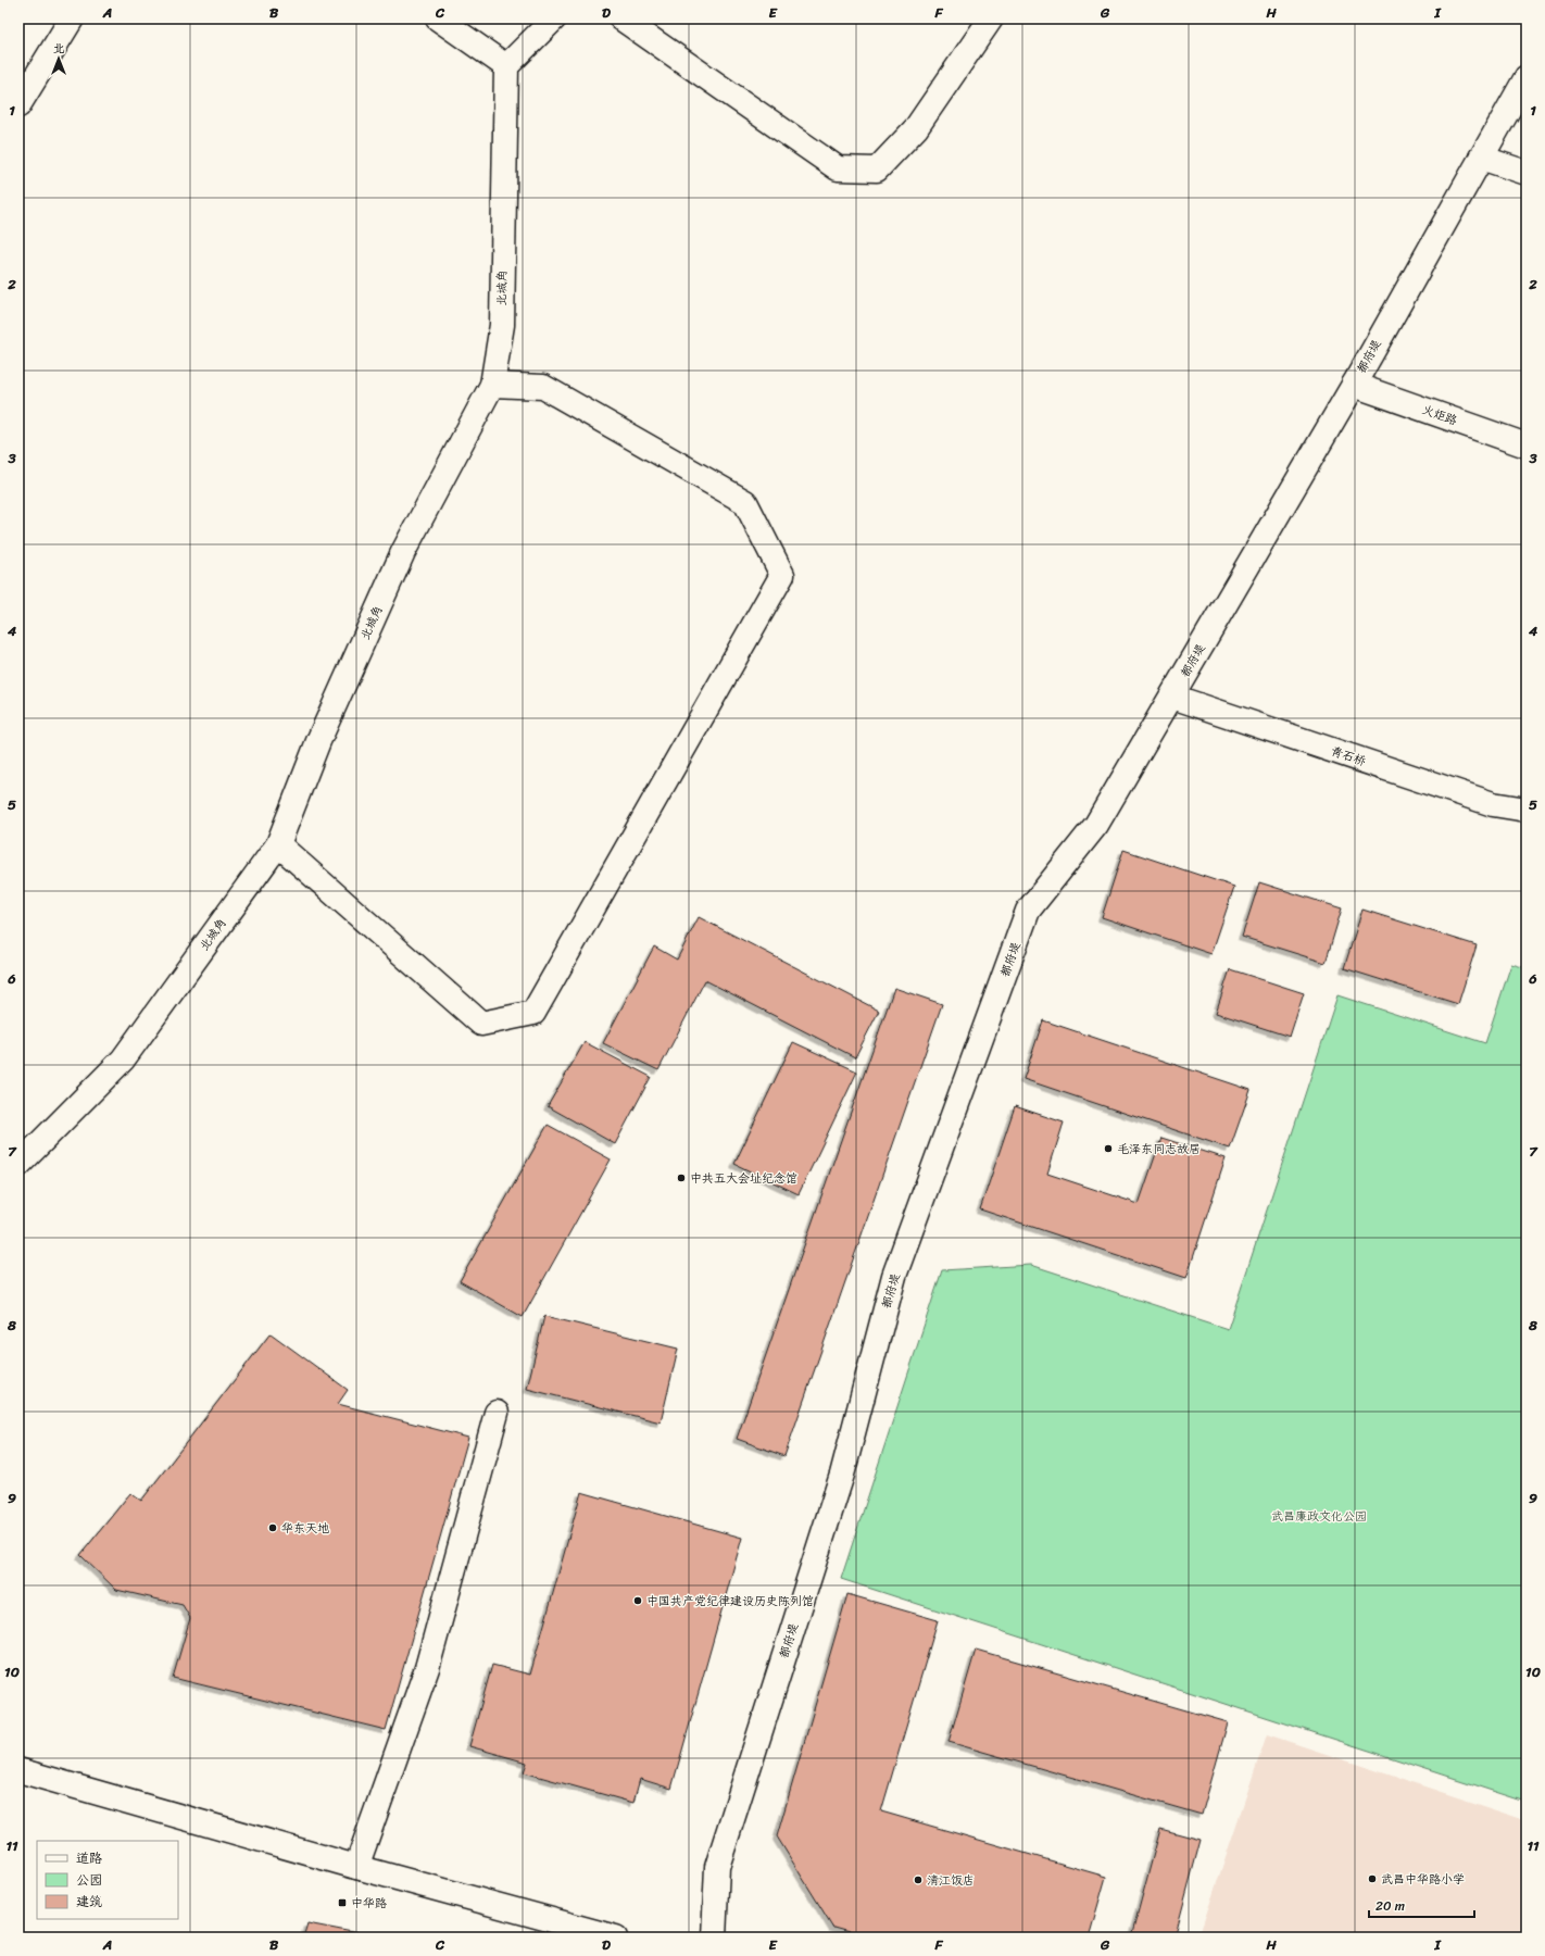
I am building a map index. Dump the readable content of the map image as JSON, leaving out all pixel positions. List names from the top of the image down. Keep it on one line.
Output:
{"streets":{"street":["北城角","都府堤","火炬路","青石桥"]},"crossings":[["都府堤","火炬路"],["都府堤","青石桥"]],"parks":["武昌廉政文化公园"],"places":{"other":["毛泽东同志故居","中共五大会址纪念馆","华东天地","中国共产党纪律建设历史陈列馆","武昌中华路小学","清江饭店"],"transit":["中华路"]},"legend":["道路","公园","建筑"],"scale_bar":"20 m","north":"top","grid":{"columns":["A","B","C","D","E","F","G","H","I"],"rows":["1","2","3","4","5","6","7","8","9","10","11"]}}
